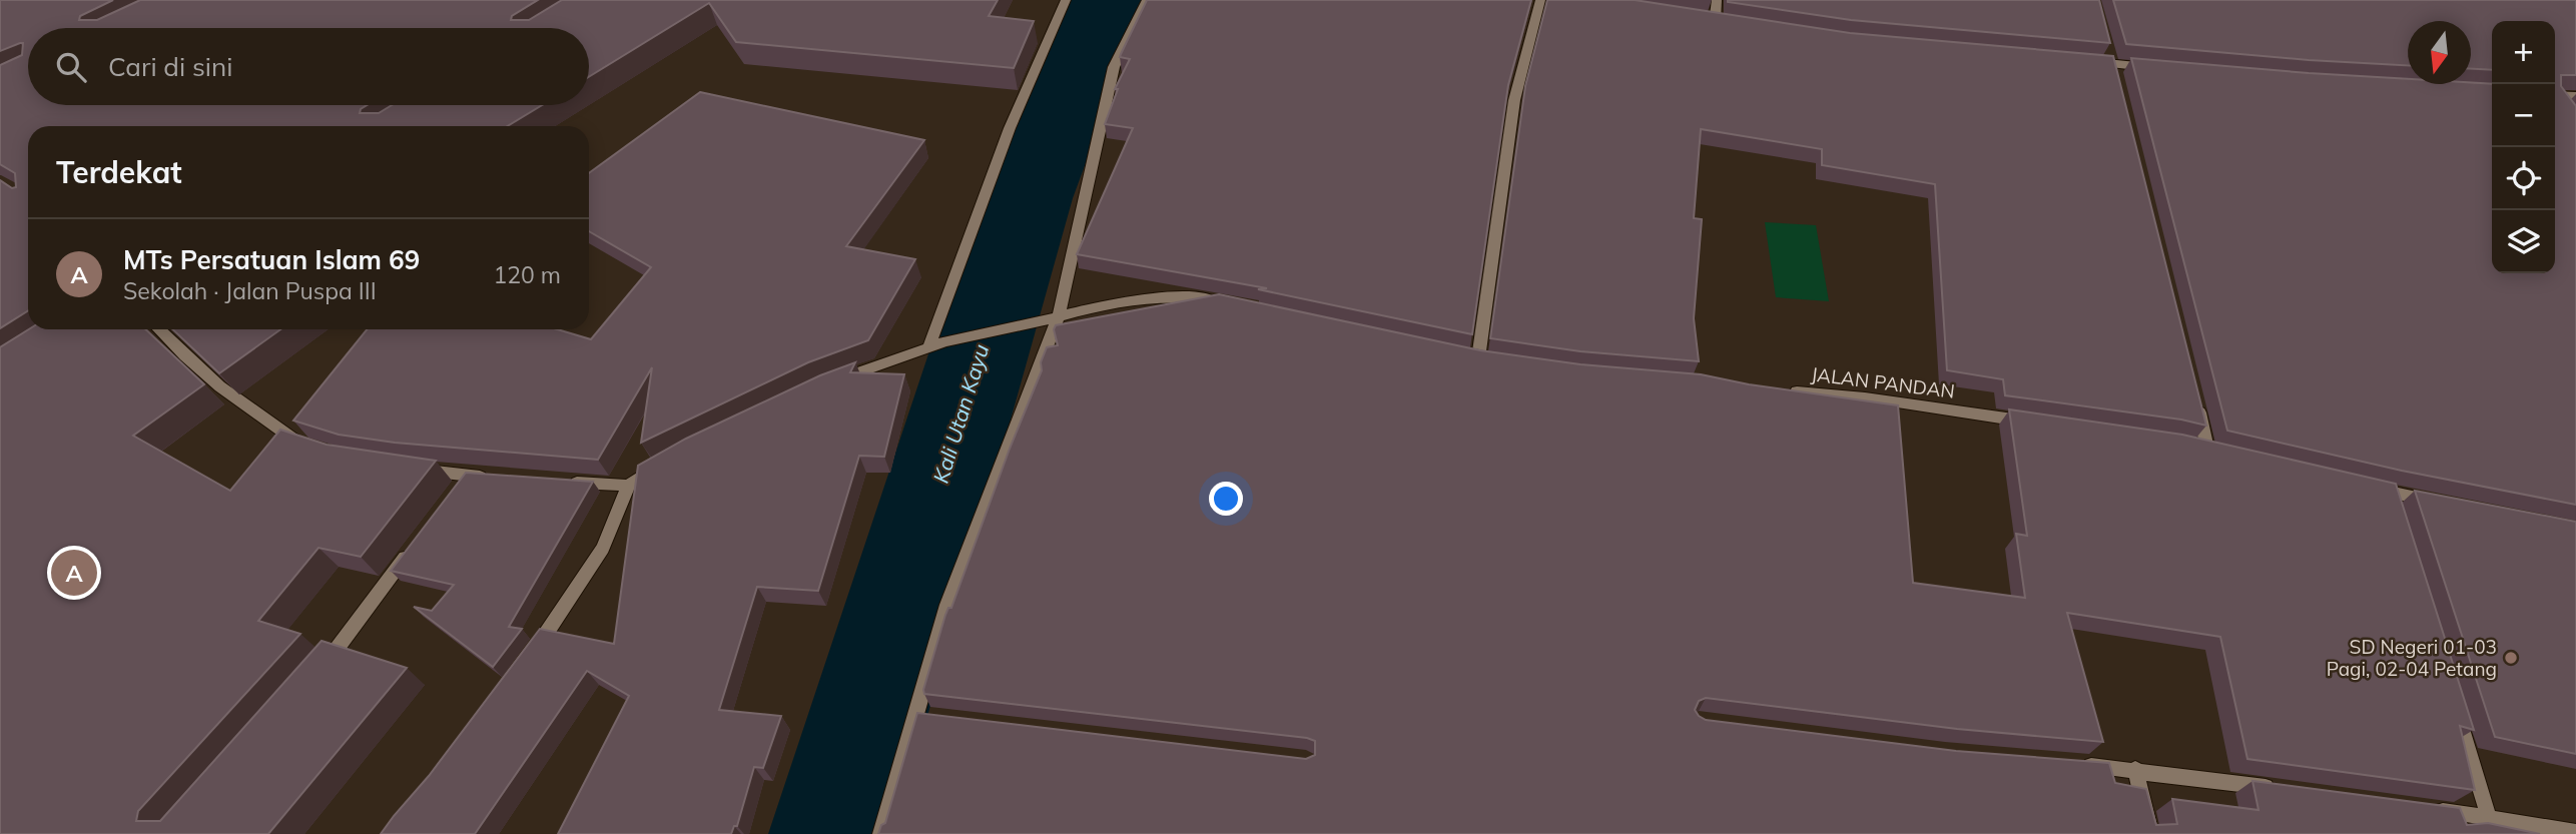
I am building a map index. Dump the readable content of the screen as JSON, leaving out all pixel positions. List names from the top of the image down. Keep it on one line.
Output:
{"streets":{"street":["JALAN PANDAN"]},"water":["Kali Utan Kayu"],"places":["SD Negeri 01-03 Pagi, 02-04 Petang"],"north":"bottom","page":{"map_buttons":["+","−"],"search":"Cari di sini","heading":"Terdekat","list":[{"mark":"A","name":"MTs Persatuan Islam 69","note":"Sekolah · Jalan Puspa III","value":"120 m"}],"pins":"A"}}
